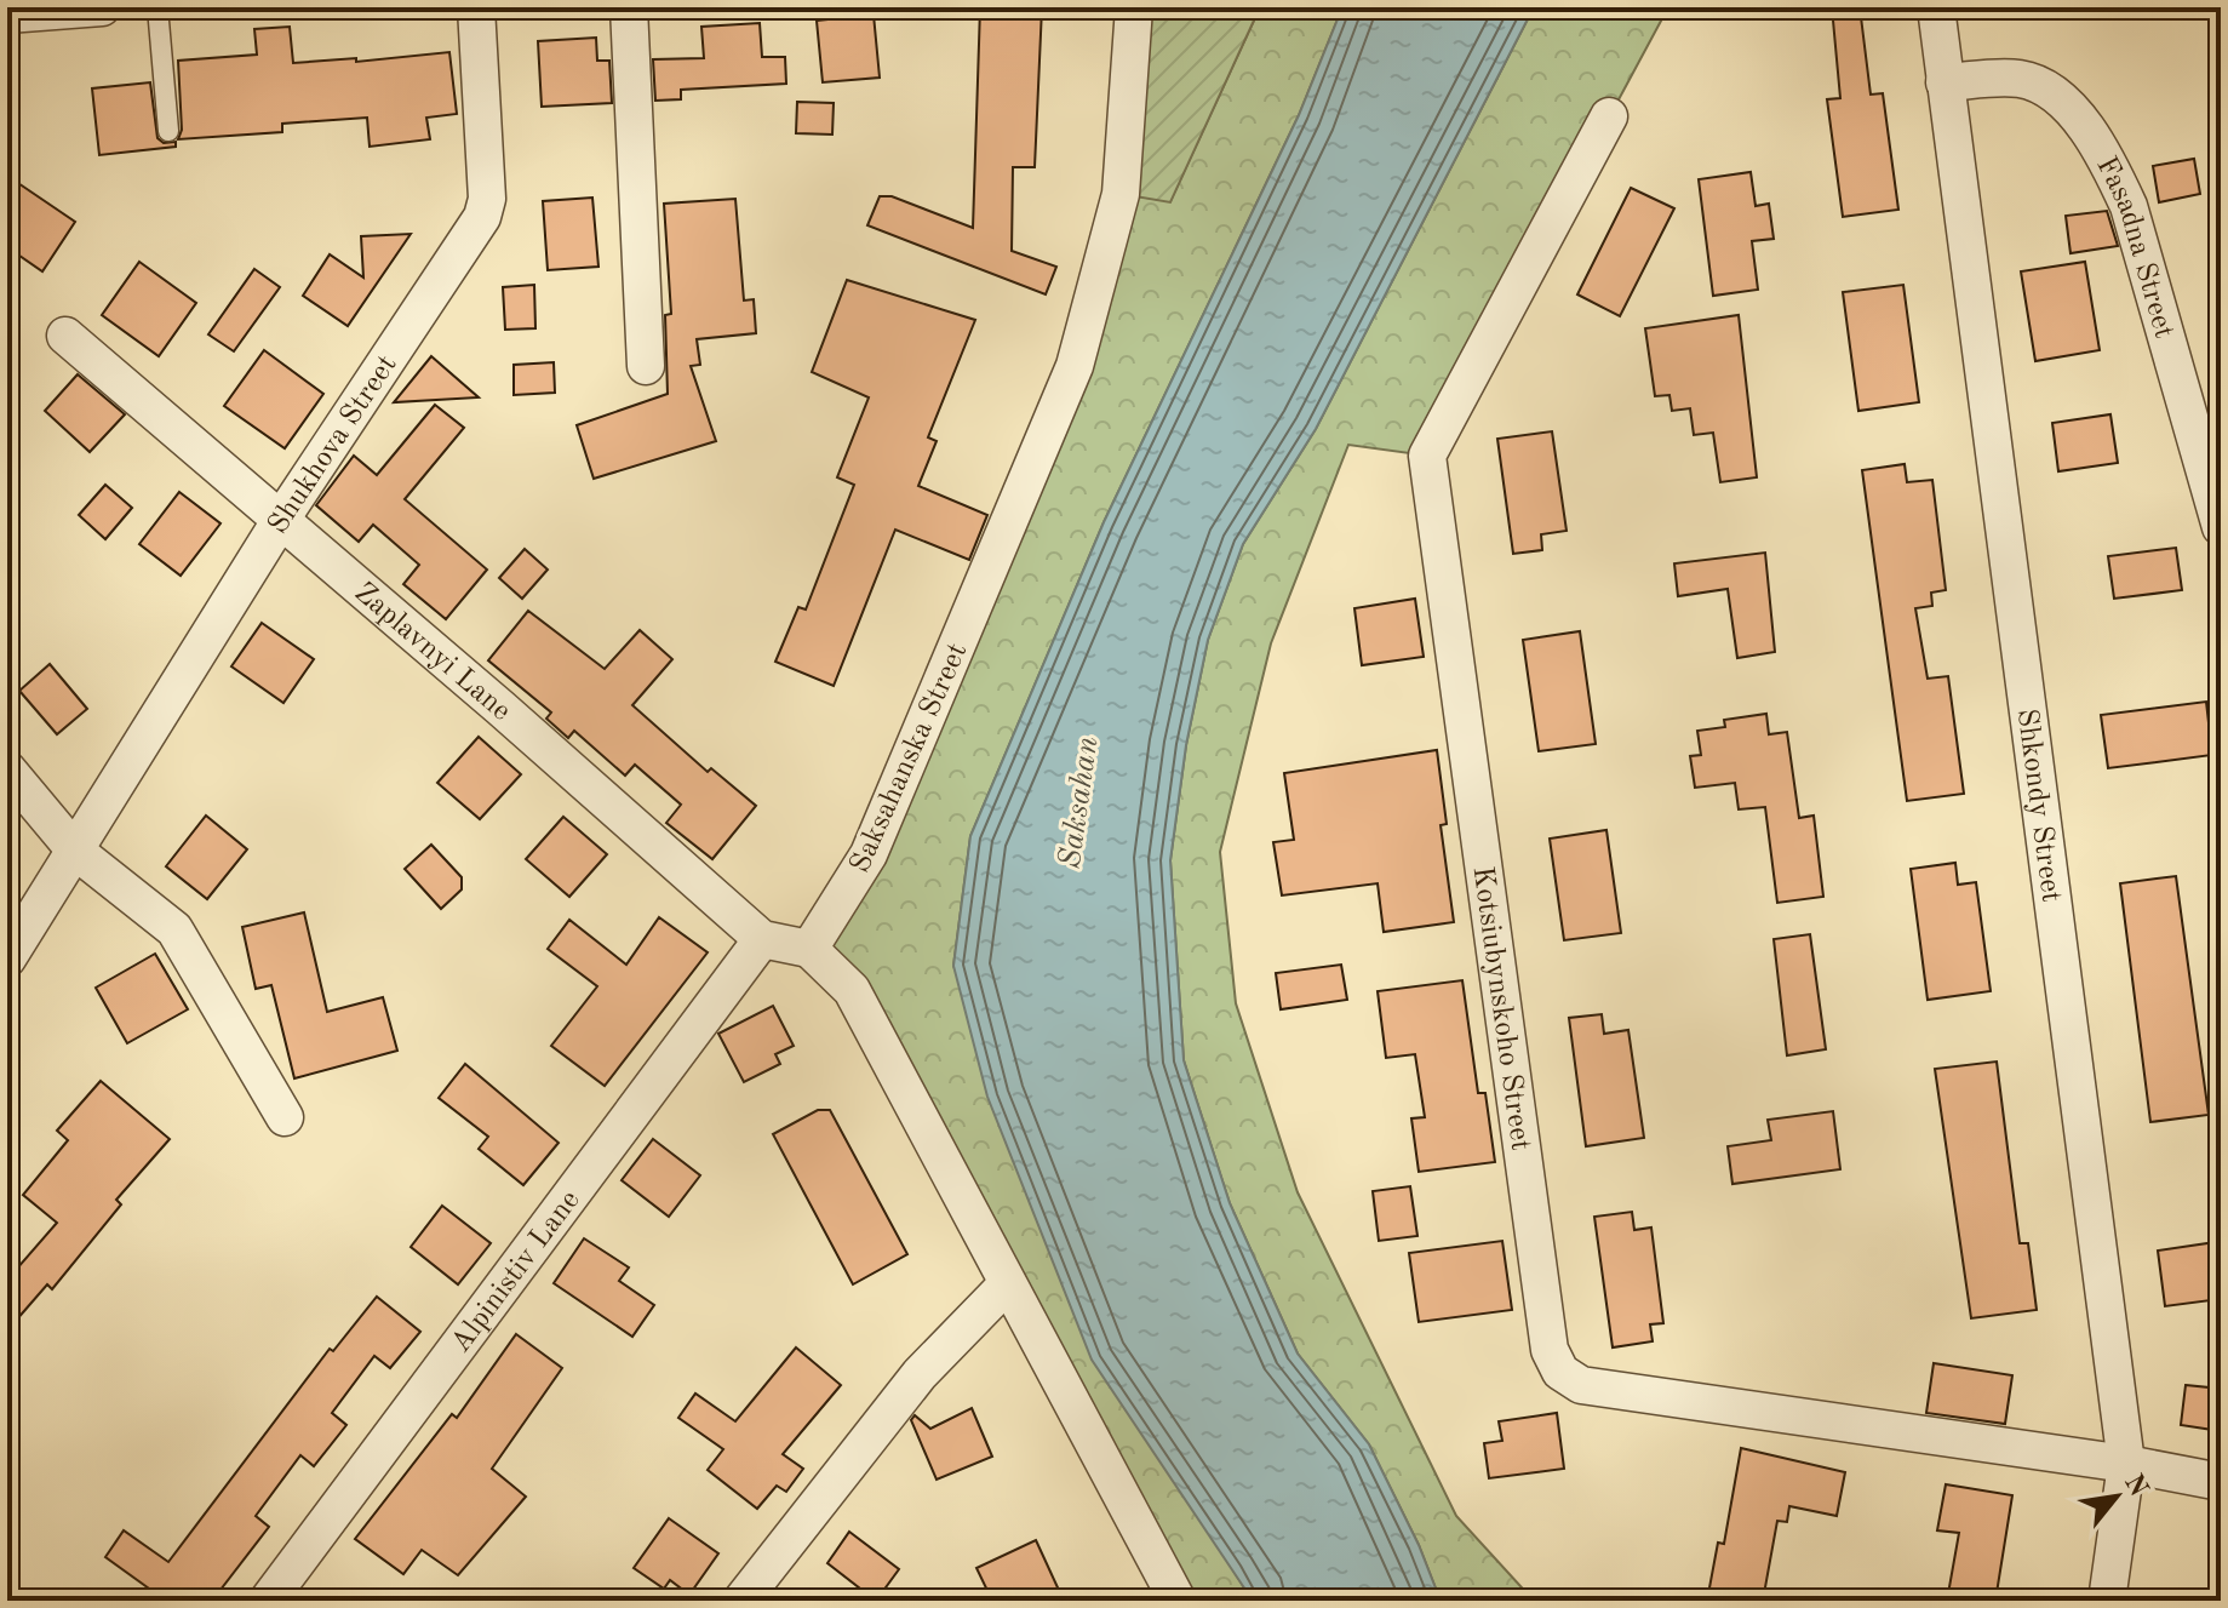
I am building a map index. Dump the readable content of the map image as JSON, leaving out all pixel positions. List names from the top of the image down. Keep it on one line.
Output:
{"streets":{"street":["Fasadna Street","Shukhova Street","Zaplavnyi Lane","Saksahanska Street","Shkondy Street","Kotsiubynskoho Street","Alpinistiv Lane"]},"crossings":[["Fasadna Street","Shkondy Street"],["Shukhova Street","Zaplavnyi Lane"],["Zaplavnyi Lane","Saksahanska Street"],["Zaplavnyi Lane","Alpinistiv Lane"],["Shkondy Street","Kotsiubynskoho Street"]],"water":["Saksahan"],"north":"top right"}
